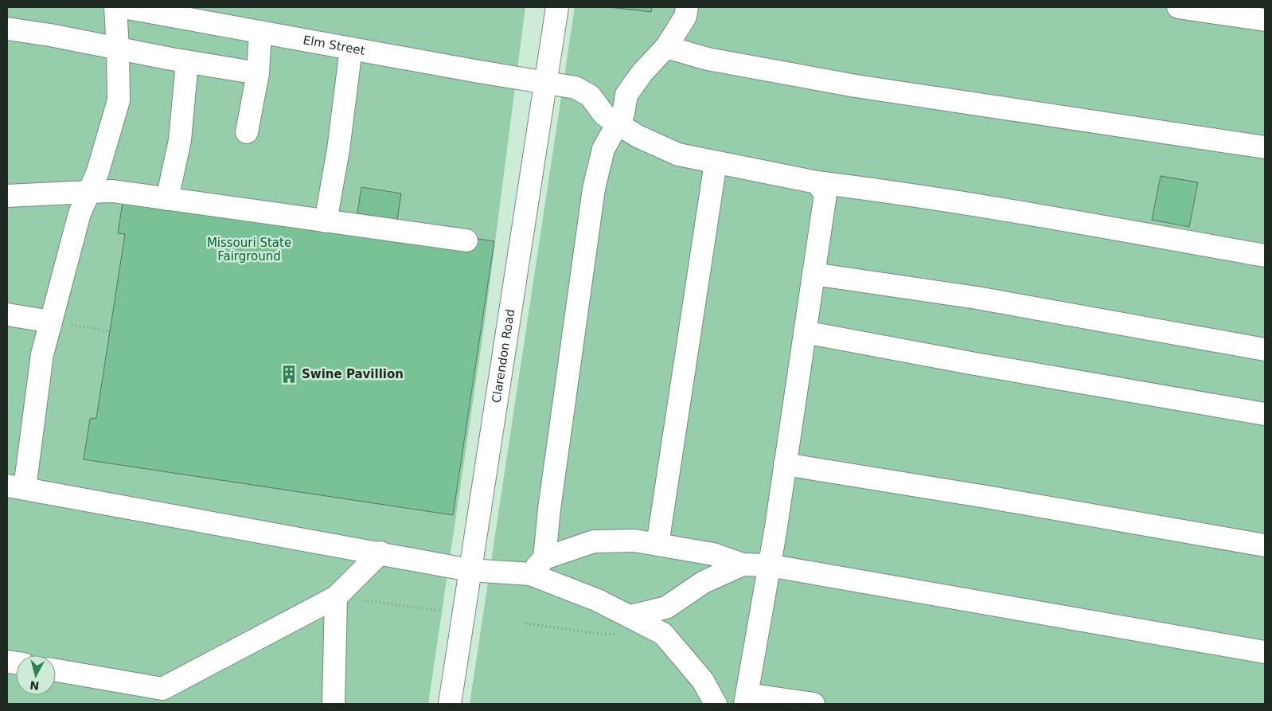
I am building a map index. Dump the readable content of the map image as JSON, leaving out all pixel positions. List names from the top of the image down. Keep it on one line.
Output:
{"streets":{"street":["Elm Street","Clarendon Road"]},"crossings":[["Elm Street","Clarendon Road"]],"parks":["Missouri State Fairground"],"places":{"building":["Swine Pavillion"]},"north":"bottom"}
